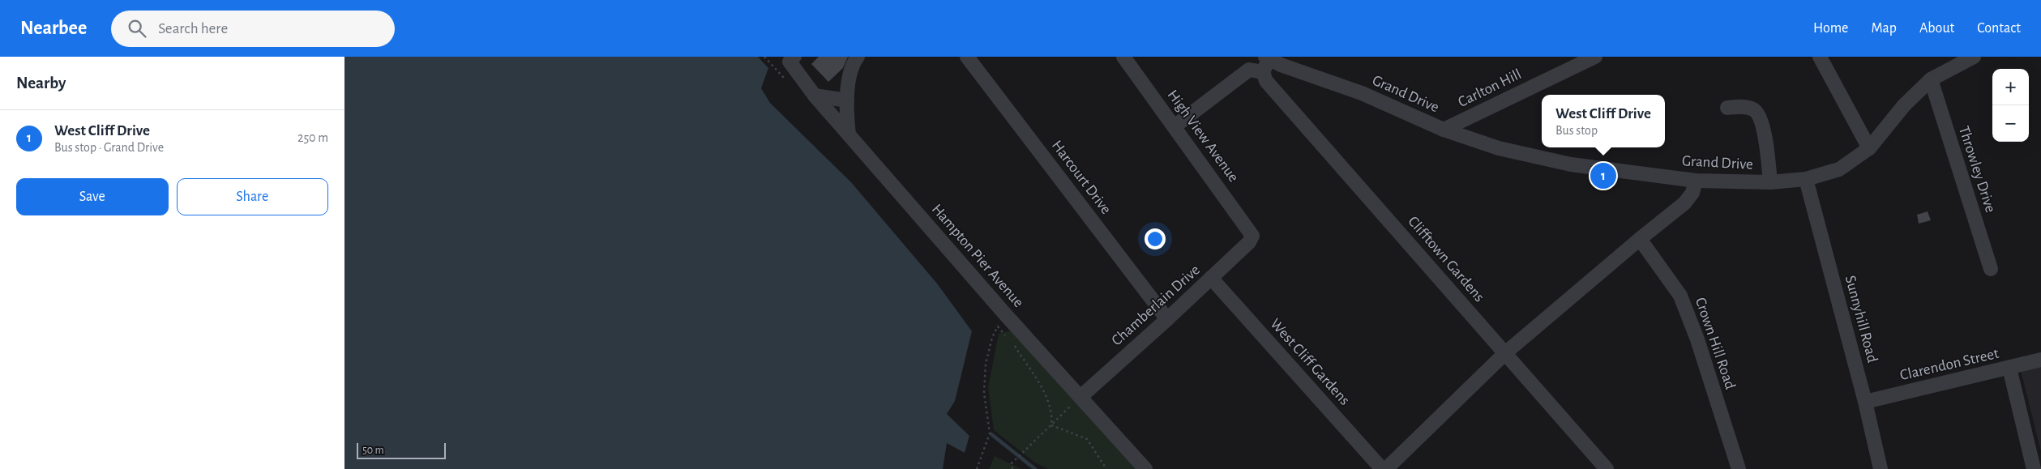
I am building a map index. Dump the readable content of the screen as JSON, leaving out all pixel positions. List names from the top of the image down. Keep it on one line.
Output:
{"streets":{"street":["Carlton Hill","Grand Drive","High View Avenue","Throwley Drive","Harcourt Drive","Hampton Pier Avenue","Clifftown Gardens","Chamberlain Drive","Sunnyhill Road","Crown Hill Road","West Cliff Gardens","Clarendon Street"]},"crossings":[["Carlton Hill","Grand Drive"],["Grand Drive","Throwley Drive"],["Grand Drive","Clifftown Gardens"],["Grand Drive","Sunnyhill Road"],["High View Avenue","Chamberlain Drive"],["Harcourt Drive","Chamberlain Drive"],["Hampton Pier Avenue","Chamberlain Drive"],["Chamberlain Drive","West Cliff Gardens"],["Sunnyhill Road","Clarendon Street"]],"scale_bar":"50 m","page":{"header":"Nearbee","search":"Search here","nav":["Home","Map","About","Contact"],"heading":"Nearby","map_buttons":["+","−"],"popup":["West Cliff Drive","Bus stop"],"list":[{"mark":"1","name":"West Cliff Drive","note":"Bus stop · Grand Drive","value":"250 m"}],"pins":"1","buttons":["Save","Share"],"scale":"50 m"}}
